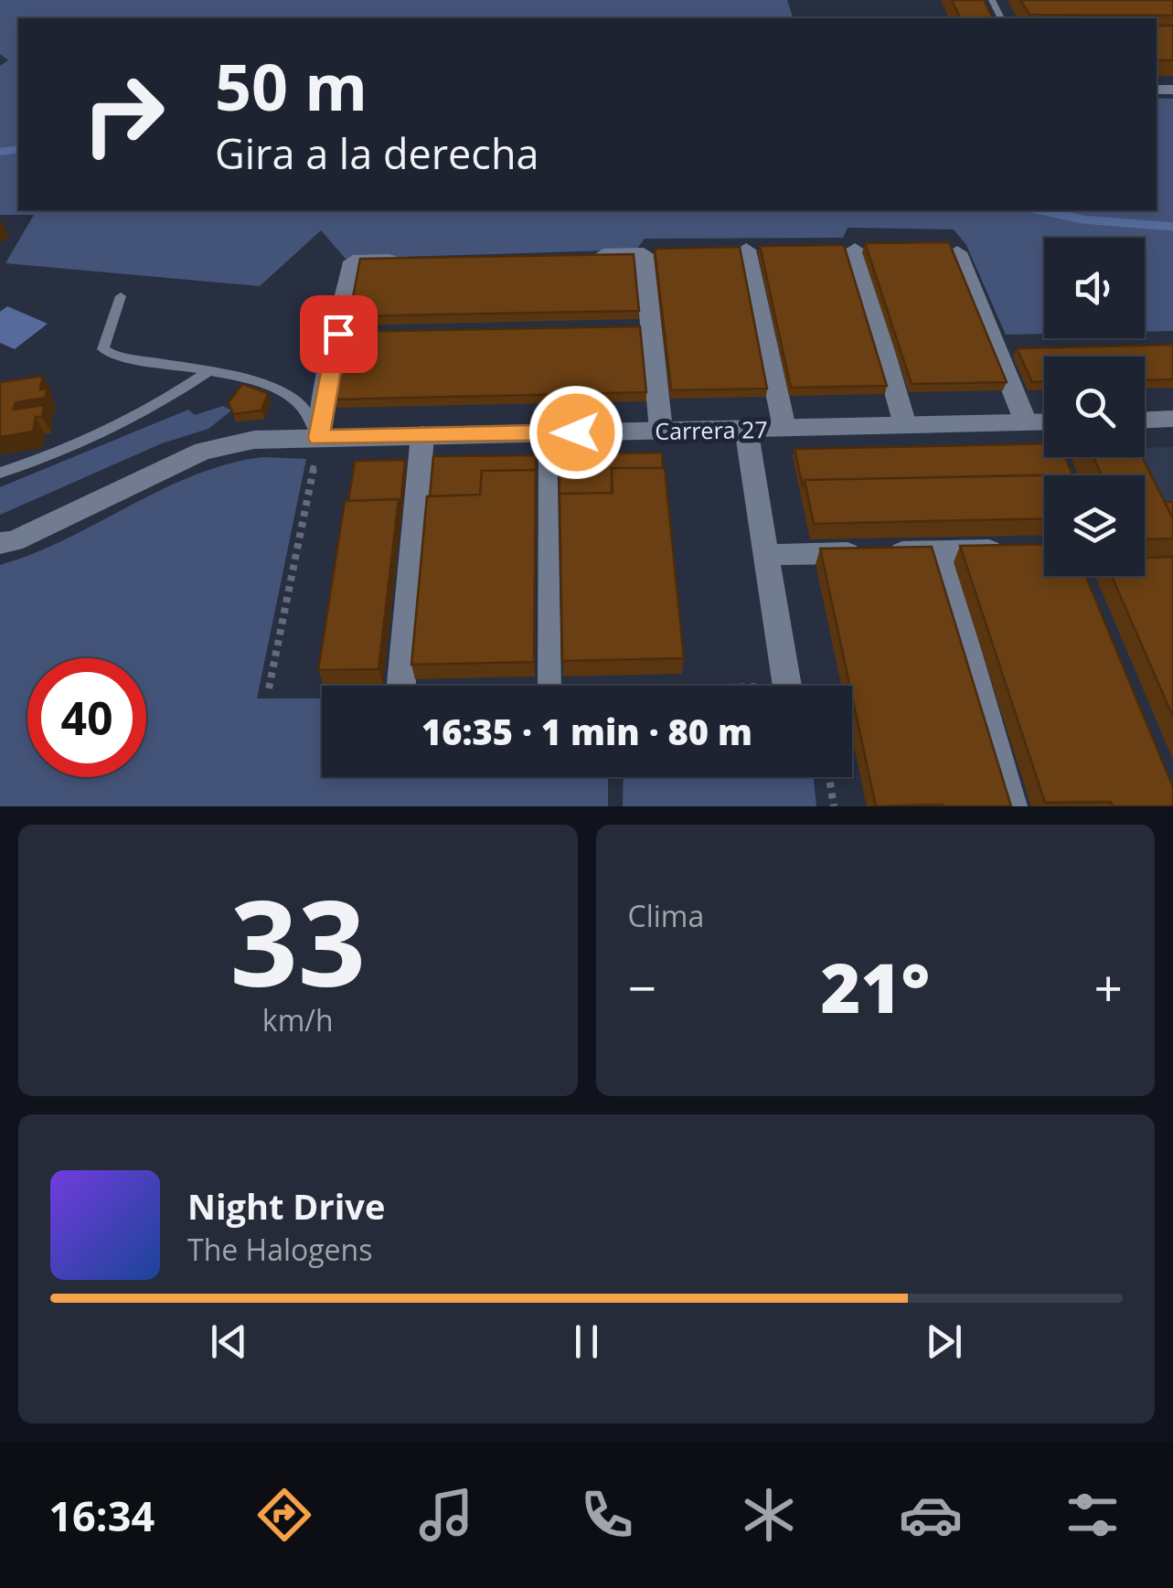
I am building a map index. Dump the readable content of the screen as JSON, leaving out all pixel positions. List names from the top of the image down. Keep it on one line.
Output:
{"streets":{"street":["Carrera 27"]},"page":{"turn":["50 m","Gira a la derecha"],"limit":"40","trip":"16:35 · 1 min · 80 m","tile":[["33","km/h"],"Clima"],"heat":["−","21°","+"],"song":["Night Drive","The Halogens"],"tabs":"16:34"}}
